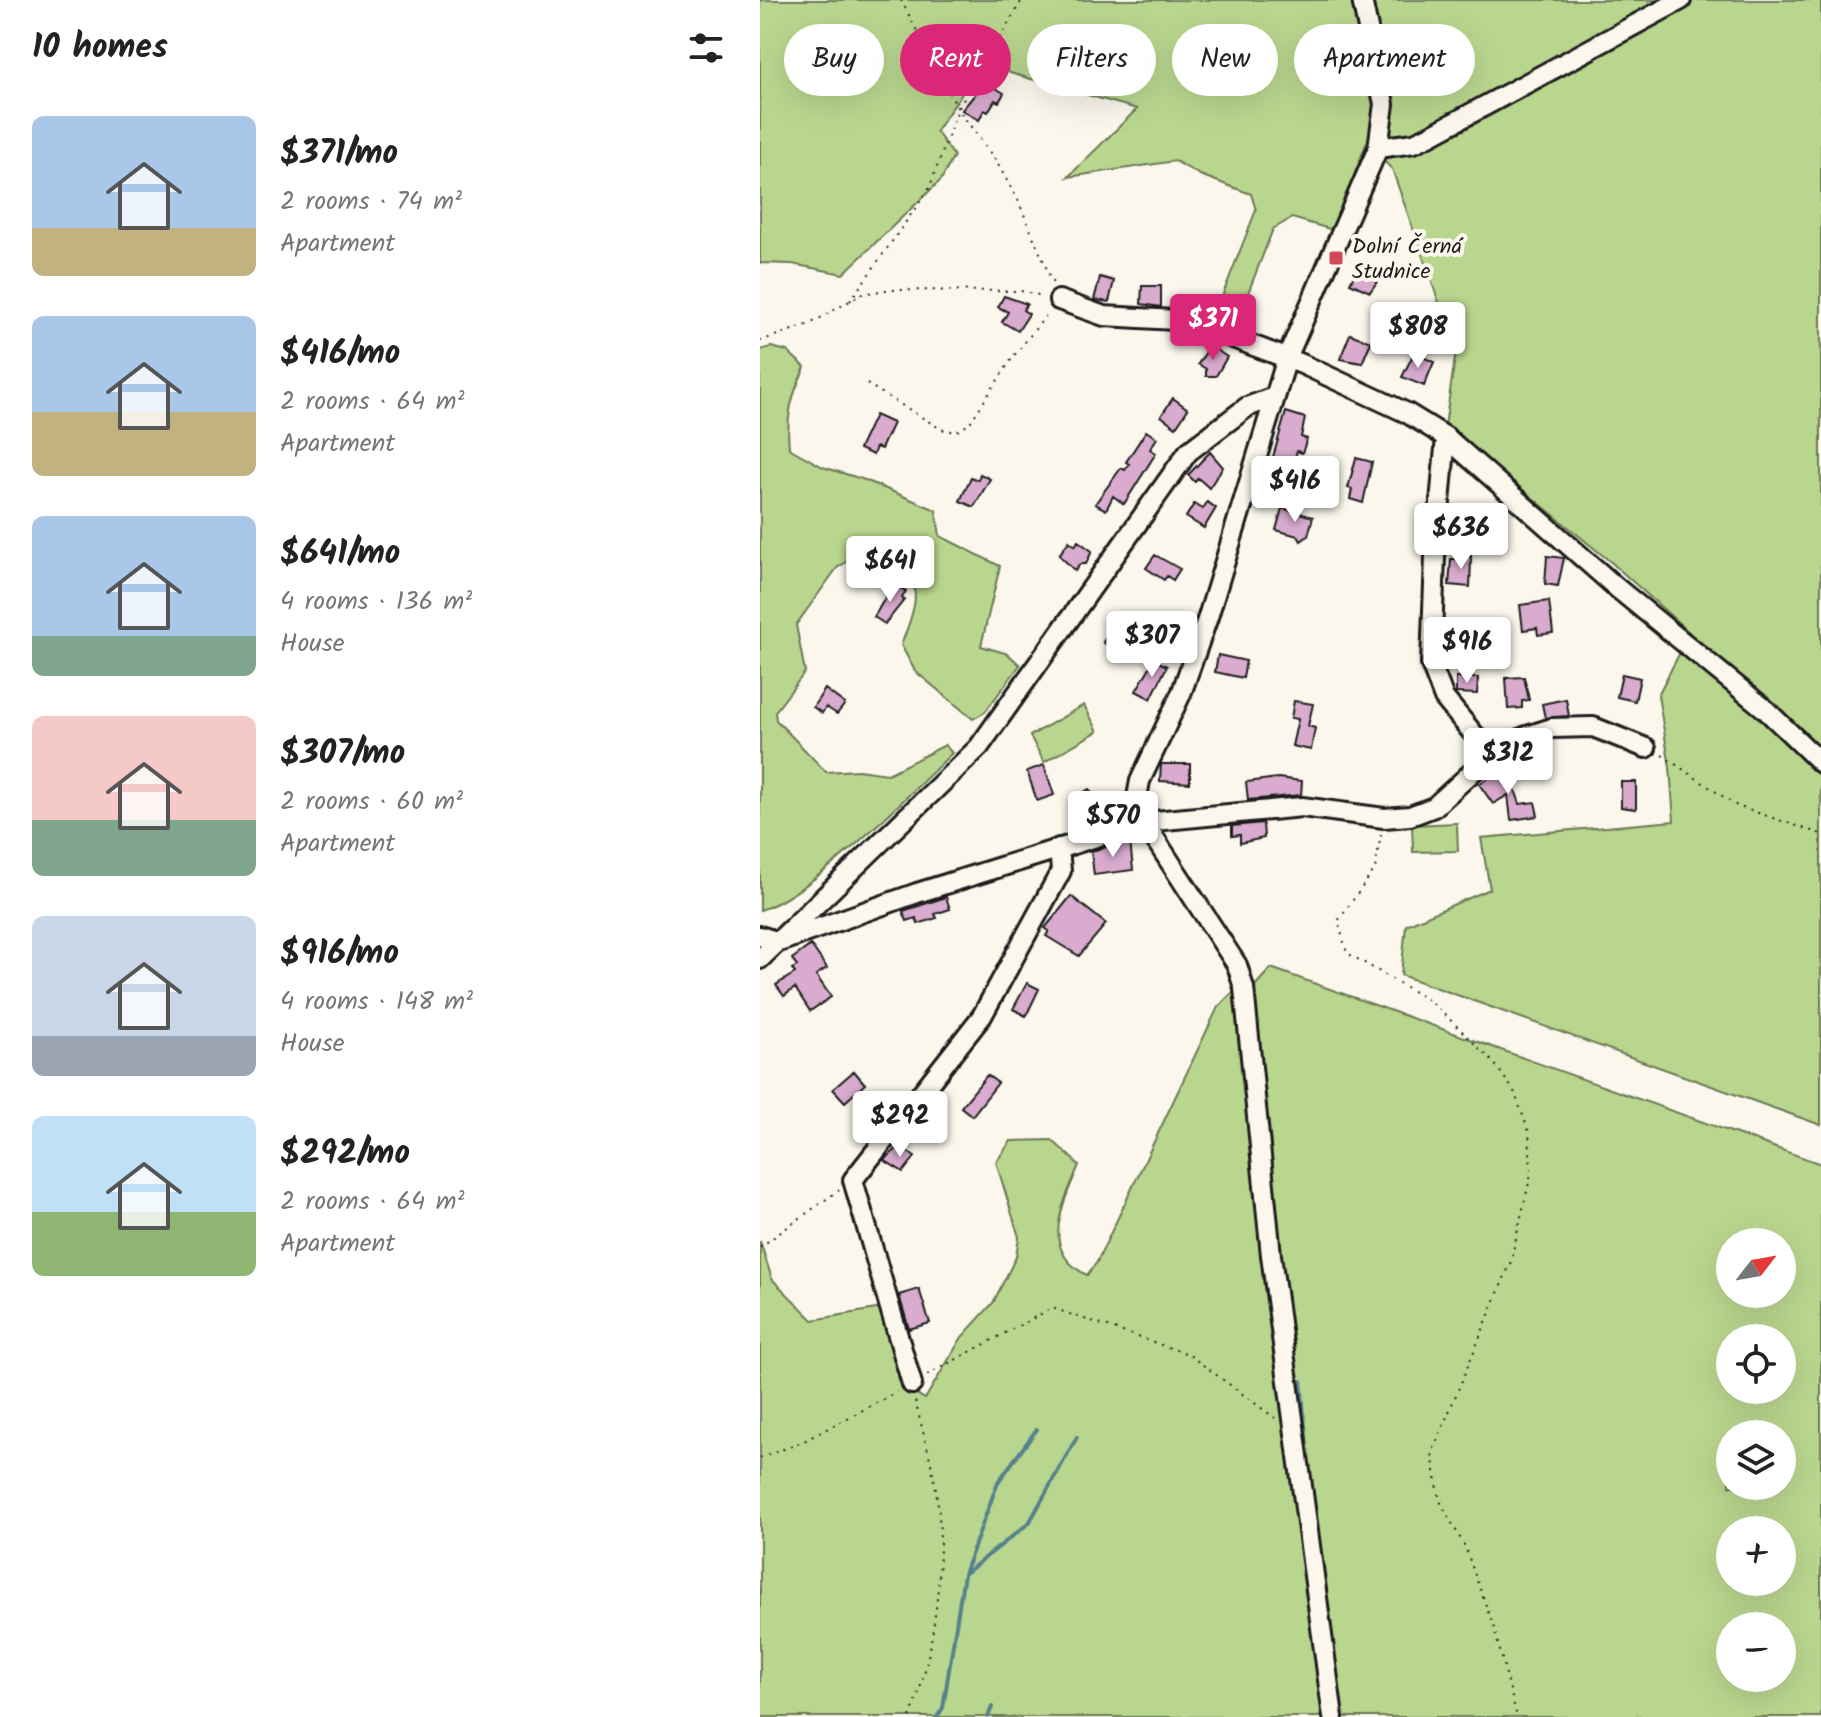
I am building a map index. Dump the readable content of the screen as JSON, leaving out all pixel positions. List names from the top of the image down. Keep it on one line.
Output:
{"places":{"transit":["Dolní Černá Studnice"]},"north":"top right","page":{"heading":"10 homes","chip":["Buy","Rent","Filters","New","Apartment"],"list":[{"name":"$371/mo","note":"2 rooms · 74 m² · Apartment"},{"name":"$416/mo","note":"2 rooms · 64 m² · Apartment"},{"name":"$641/mo","note":"4 rooms · 136 m² · House"},{"name":"$307/mo","note":"2 rooms · 60 m² · Apartment"},{"name":"$916/mo","note":"4 rooms · 148 m² · House"},{"name":"$292/mo","note":"2 rooms · 64 m² · Apartment"}],"price":["$371","$808","$416","$636","$641","$307","$916","$312","$570","$292"],"map_buttons":["+","−"]}}
